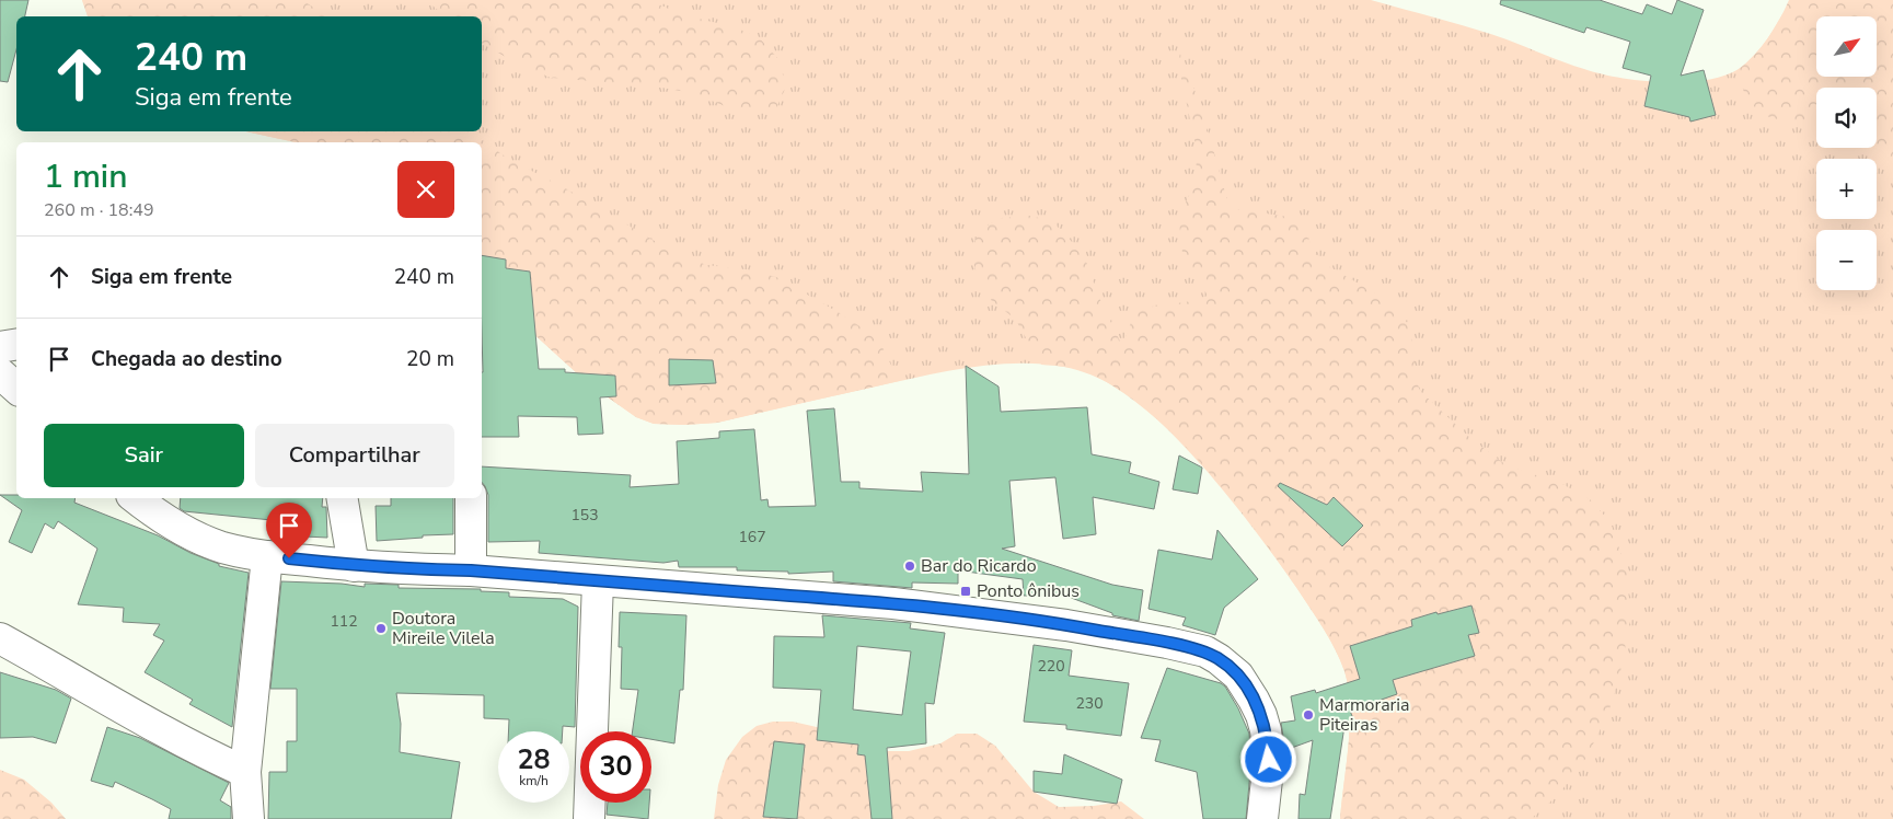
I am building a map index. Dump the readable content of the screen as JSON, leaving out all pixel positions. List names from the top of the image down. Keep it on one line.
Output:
{"places":{"other":["Bar do Ricardo","Doutora Mireile Vilela","Marmoraria Piteiras"],"transit":["Ponto ônibus"]},"house_numbers":["153","167","112","220","230"],"north":"top right","page":{"map_buttons":["+","−"],"turn":["240 m","Siga em frente"],"heading":["1 min","260 m · 18:49"],"list":[{"name":"Siga em frente","value":"240 m"},{"name":"Chegada ao destino","value":"20 m"}],"buttons":["Sair","Compartilhar"],"speed":"28 km/h","limit":"30"}}
